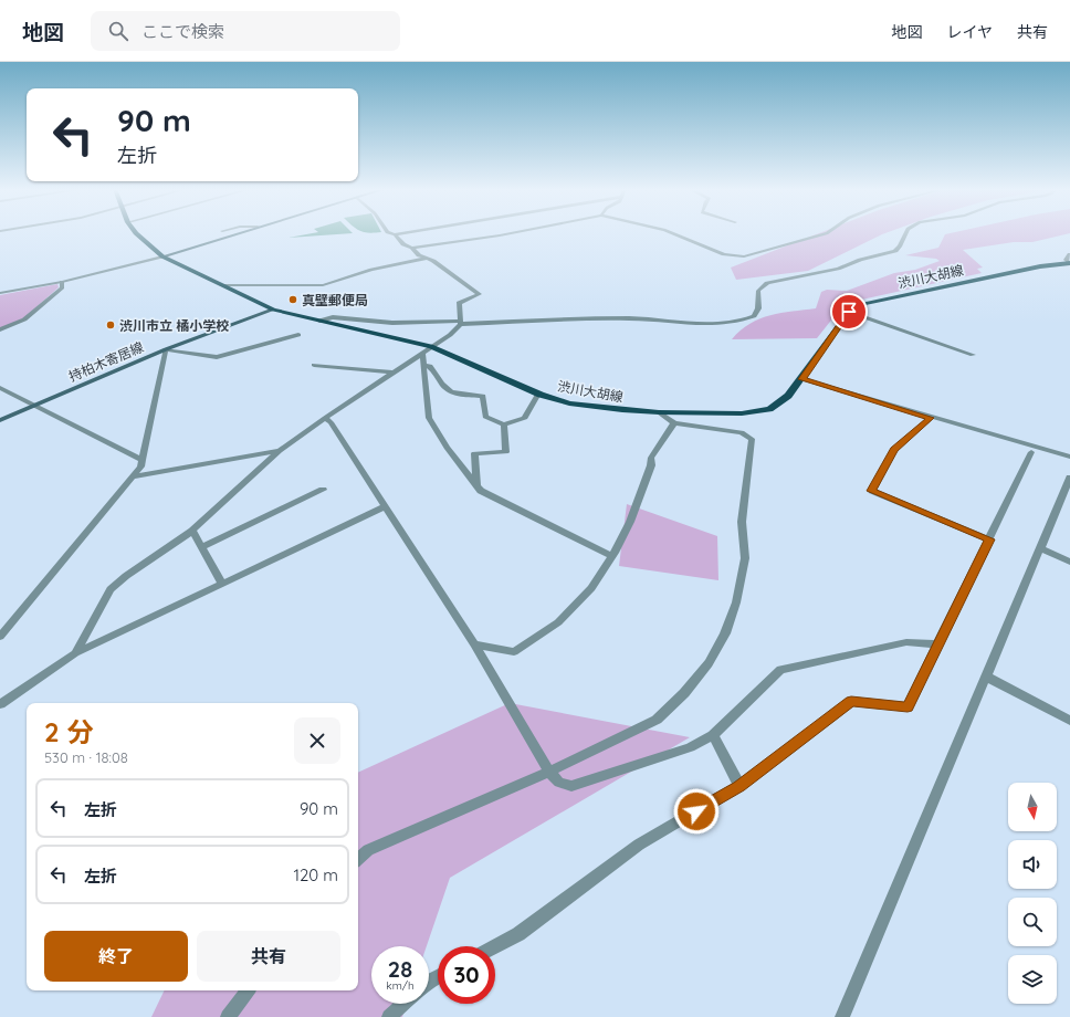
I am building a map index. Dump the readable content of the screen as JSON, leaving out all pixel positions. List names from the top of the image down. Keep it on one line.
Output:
{"streets":{"main road":["渋川大胡線","持柏木寄居線"]},"crossings":[["渋川大胡線","持柏木寄居線"]],"places":["真壁郵便局","渋川市立 橘小学校"],"north":"bottom","page":{"header":"地図","search":"ここで検索","nav":["地図","レイヤ","共有"],"turn":["90 m","左折"],"heading":["2 分","530 m · 18:08"],"list":[{"name":"左折","value":"90 m"},{"name":"左折","value":"120 m"}],"buttons":["終了","共有"],"speed":"28 km/h","limit":"30"}}
